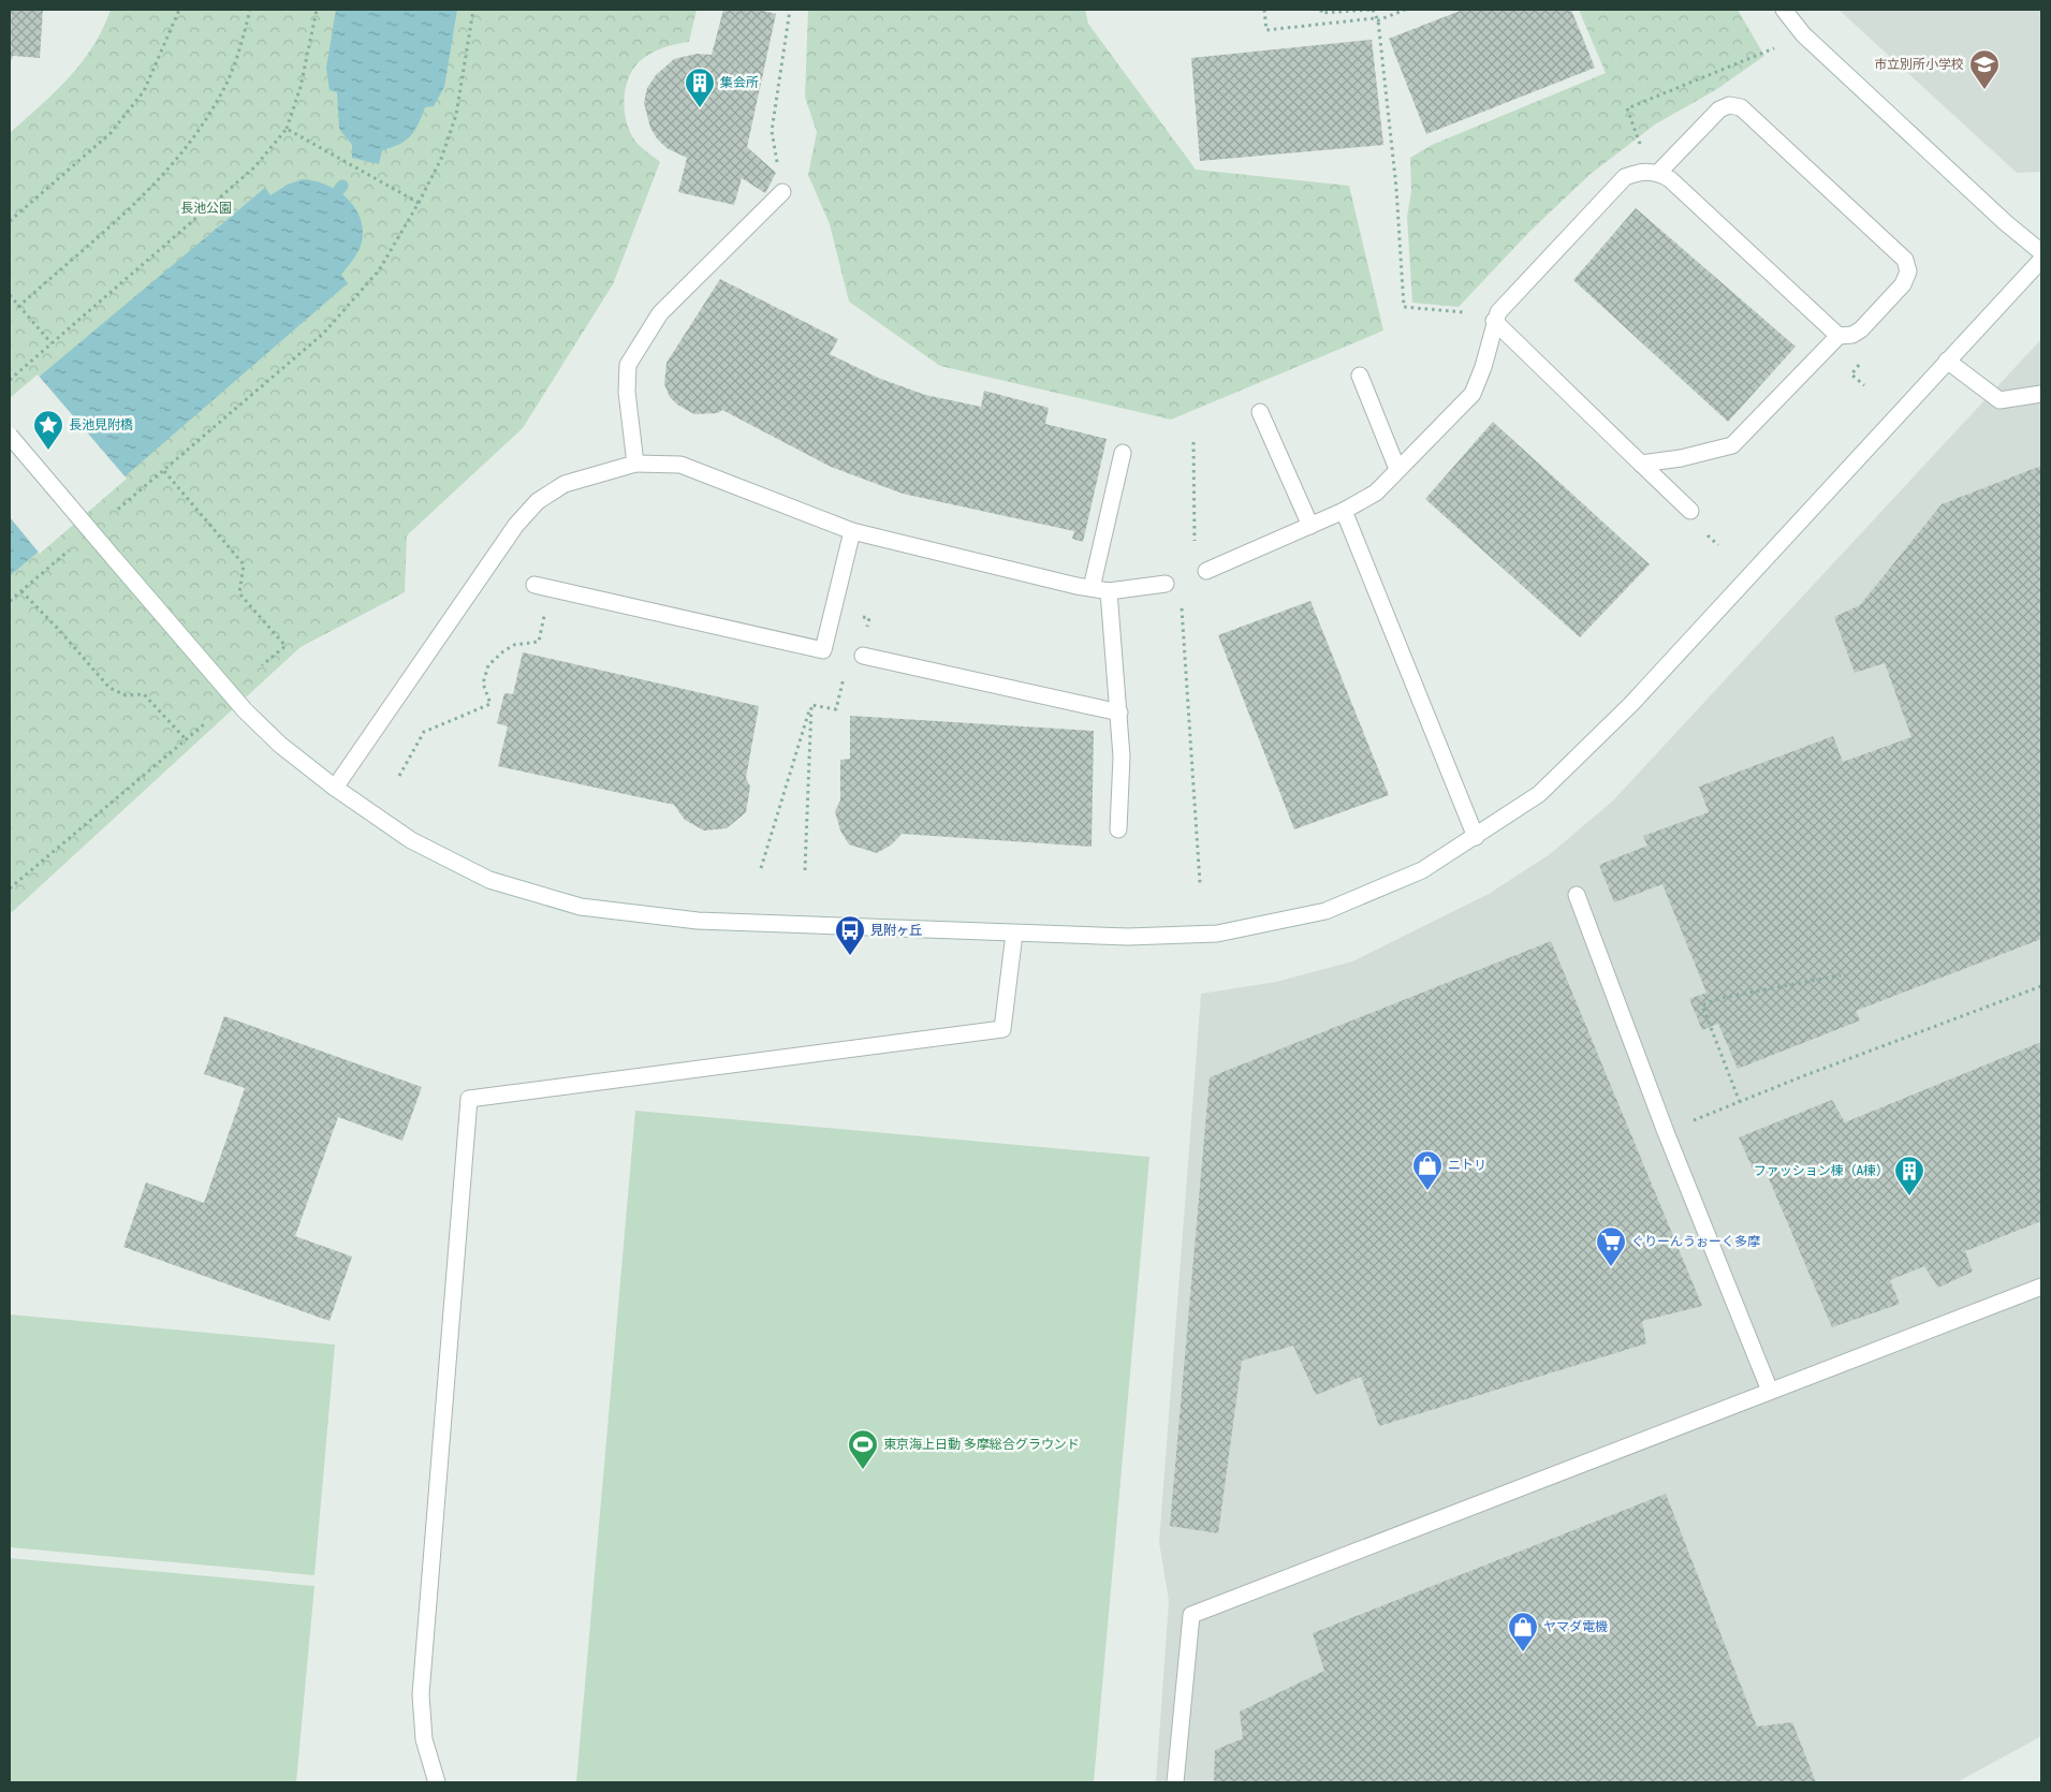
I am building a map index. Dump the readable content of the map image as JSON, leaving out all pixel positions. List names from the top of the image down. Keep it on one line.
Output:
{"parks":["長池公園"],"places":{"school or university":["市立別所小学校"],"building":["集会所","ファッション棟（A棟）"],"place":["長池見附橋"],"bus stop":["見附ヶ丘"],"shop":["ニトリ","ヤマダ電機"],"supermarket":["ぐりーんうぉーく多摩"],"sports":["東京海上日動 多摩総合グラウンド"]}}
